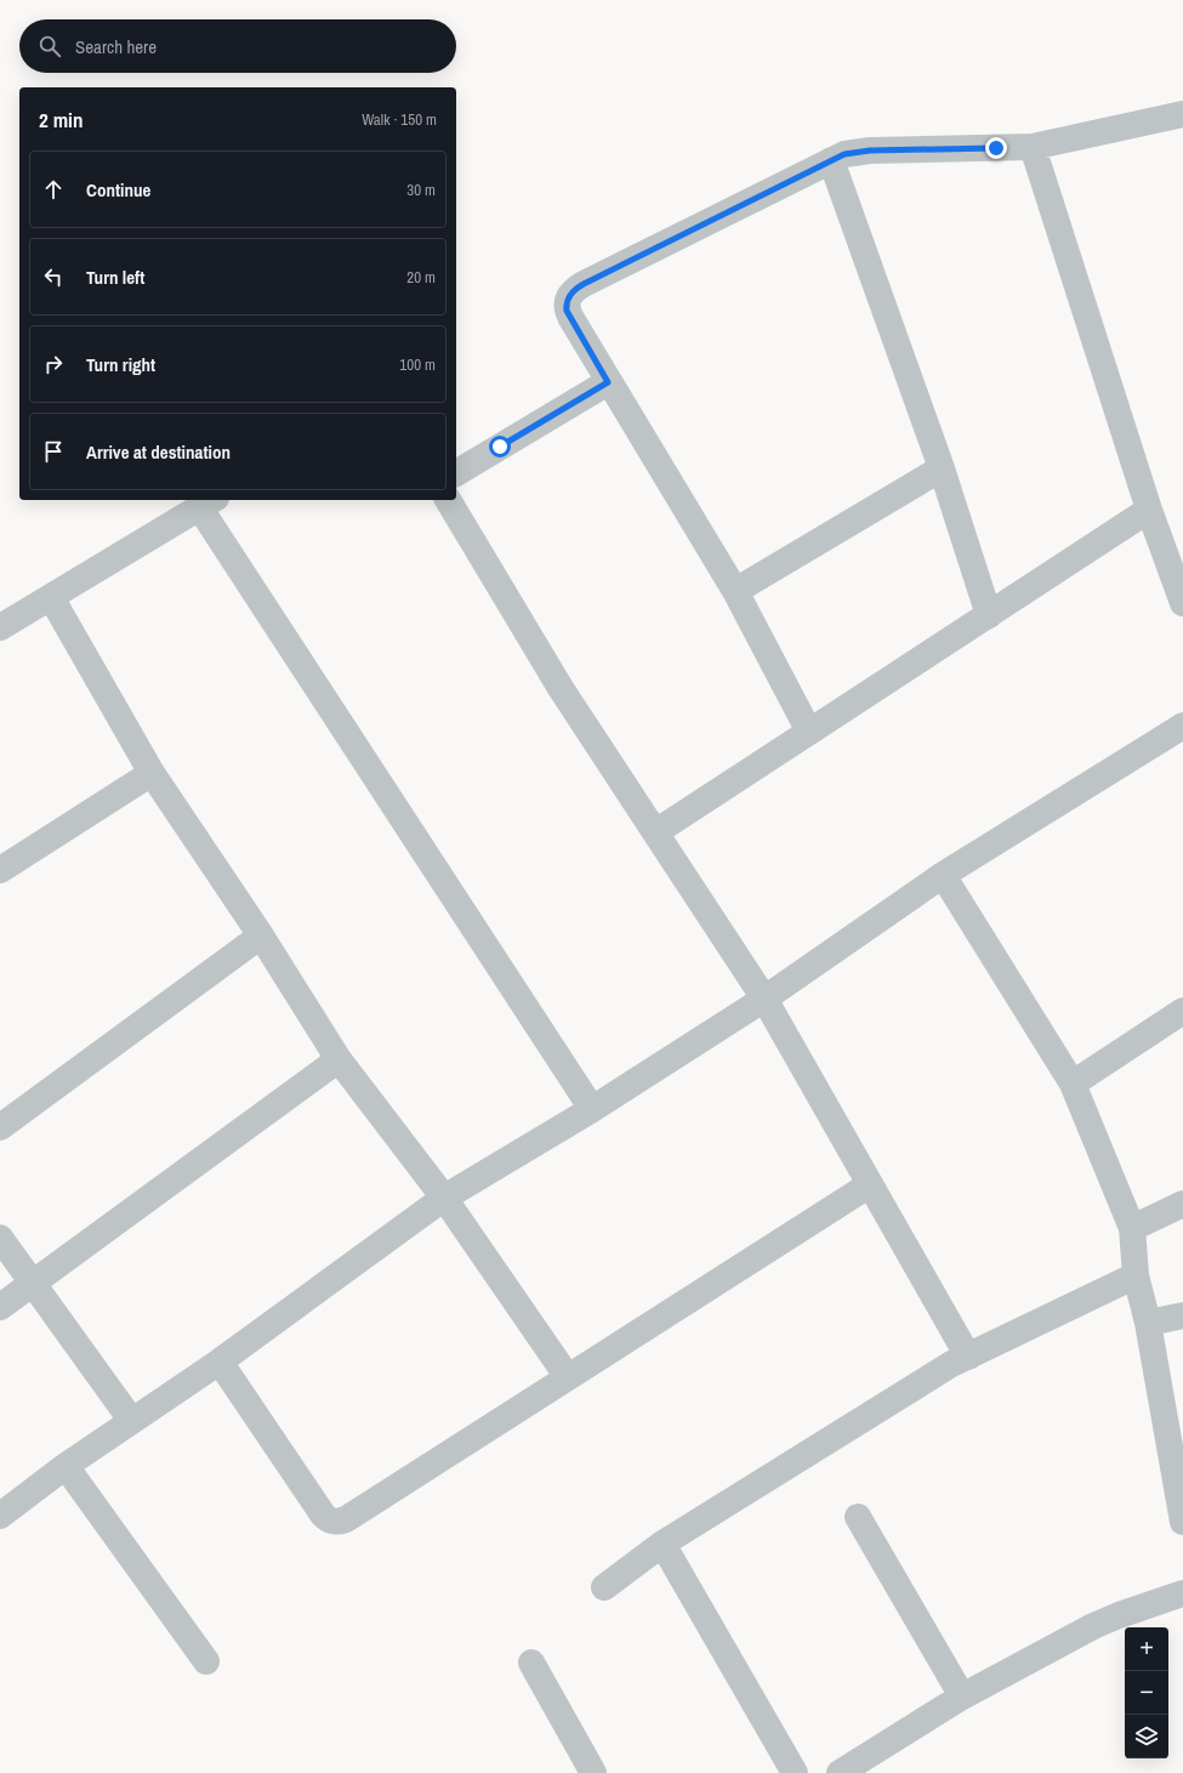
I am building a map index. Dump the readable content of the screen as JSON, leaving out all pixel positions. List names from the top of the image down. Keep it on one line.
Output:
{"page":{"search":"Search here","heading":["2 min","Walk · 150 m"],"list":[["Continue","30 m"],["Turn left","20 m"],["Turn right","100 m"],"Arrive at destination"],"map_buttons":["+","−"]}}
